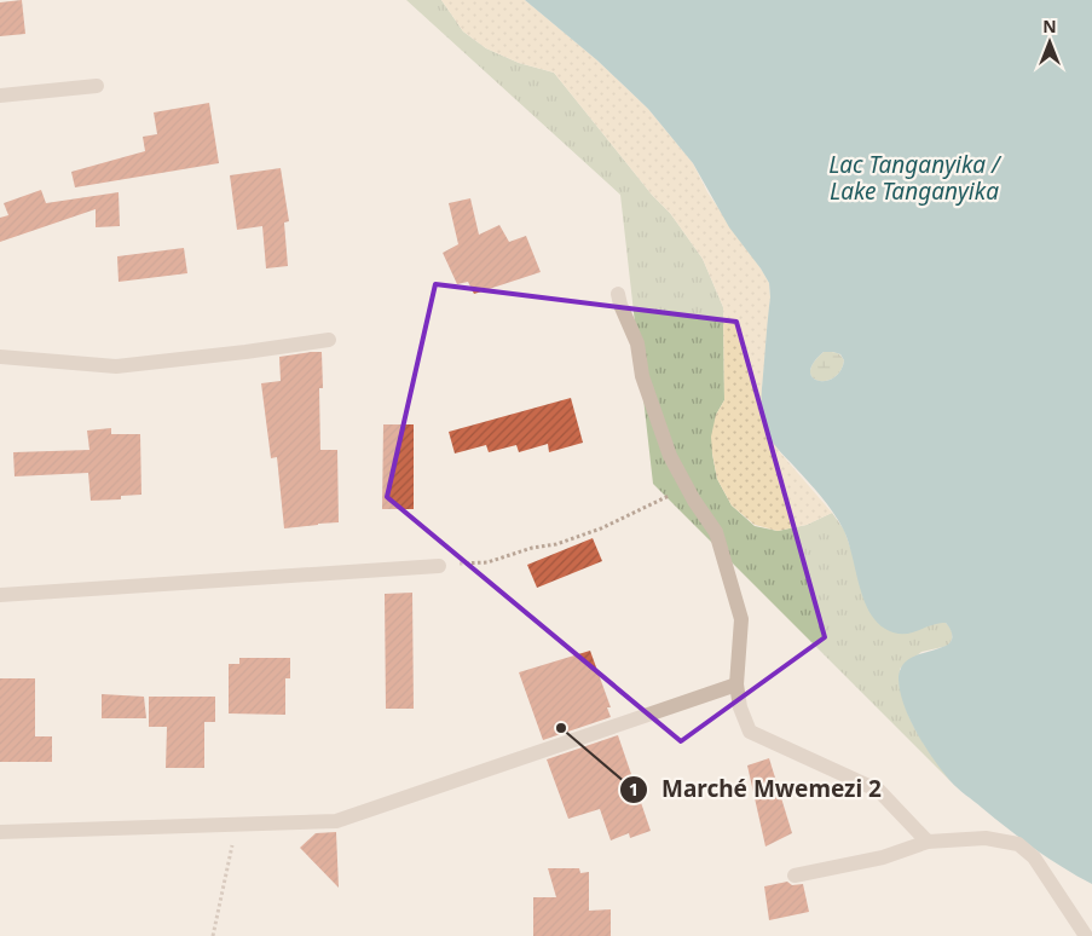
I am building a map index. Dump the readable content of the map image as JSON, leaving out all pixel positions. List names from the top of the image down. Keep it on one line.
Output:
{"water":["Lac Tanganyika / Lake Tanganyika"],"places":["Marché Mwemezi 2"],"north":"top"}
